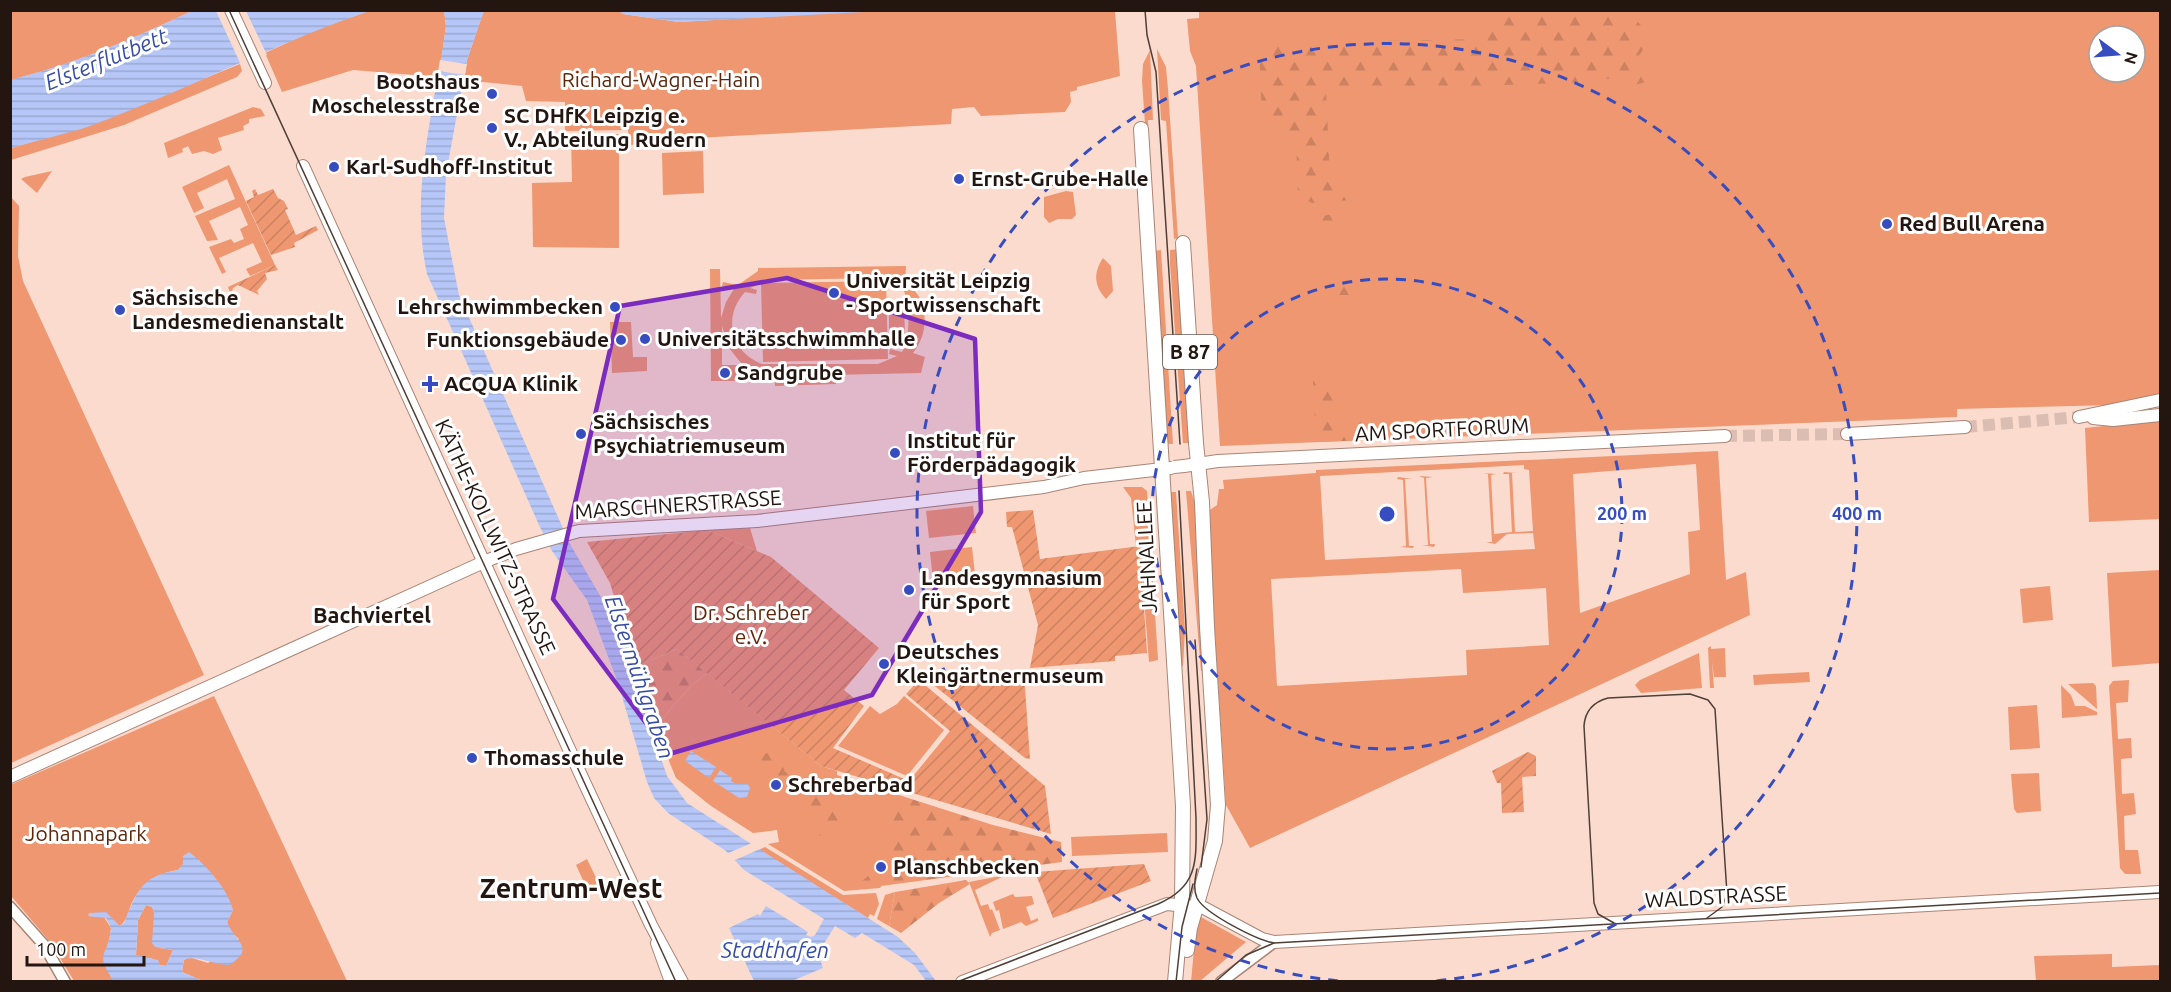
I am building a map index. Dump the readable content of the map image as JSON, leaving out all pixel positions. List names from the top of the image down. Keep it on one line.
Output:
{"streets":{"main road":["B 87","AM SPORTFORUM","MARSCHNERSTRASSE","KÄTHE-KOLLWITZ-STRASSE","JAHNALLEE","WALDSTRASSE"]},"crossings":[["AM SPORTFORUM","MARSCHNERSTRASSE"],["AM SPORTFORUM","JAHNALLEE"],["MARSCHNERSTRASSE","KÄTHE-KOLLWITZ-STRASSE"],["MARSCHNERSTRASSE","JAHNALLEE"],["JAHNALLEE","WALDSTRASSE"]],"districts":["Bachviertel","Zentrum-West"],"water":["Elsterflutbett","Elstermühlgraben","Stadthafen"],"parks":["Richard-Wagner-Hain","Dr. Schreber e.V.","Johannapark"],"places":{"other":["Bootshaus Moschelesstraße","SC DHfK Leipzig e. V., Abteilung Rudern","Karl-Sudhoff-Institut","Ernst-Grube-Halle","Red Bull Arena","Universität Leipzig - Sportwissenschaft","Lehrschwimmbecken","Sächsische Landesmedienanstalt","Universitätsschwimmhalle","Funktionsgebäude","Sandgrube","Sächsisches Psychiatriemuseum","Institut für Förderpädagogik","Landesgymnasium für Sport","Deutsches Kleingärtnermuseum","Thomasschule","Schreberbad","Planschbecken"],"health":["ACQUA Klinik"]},"scale_bar":"100 m","north":"right","rings":["200 m","400 m"]}
